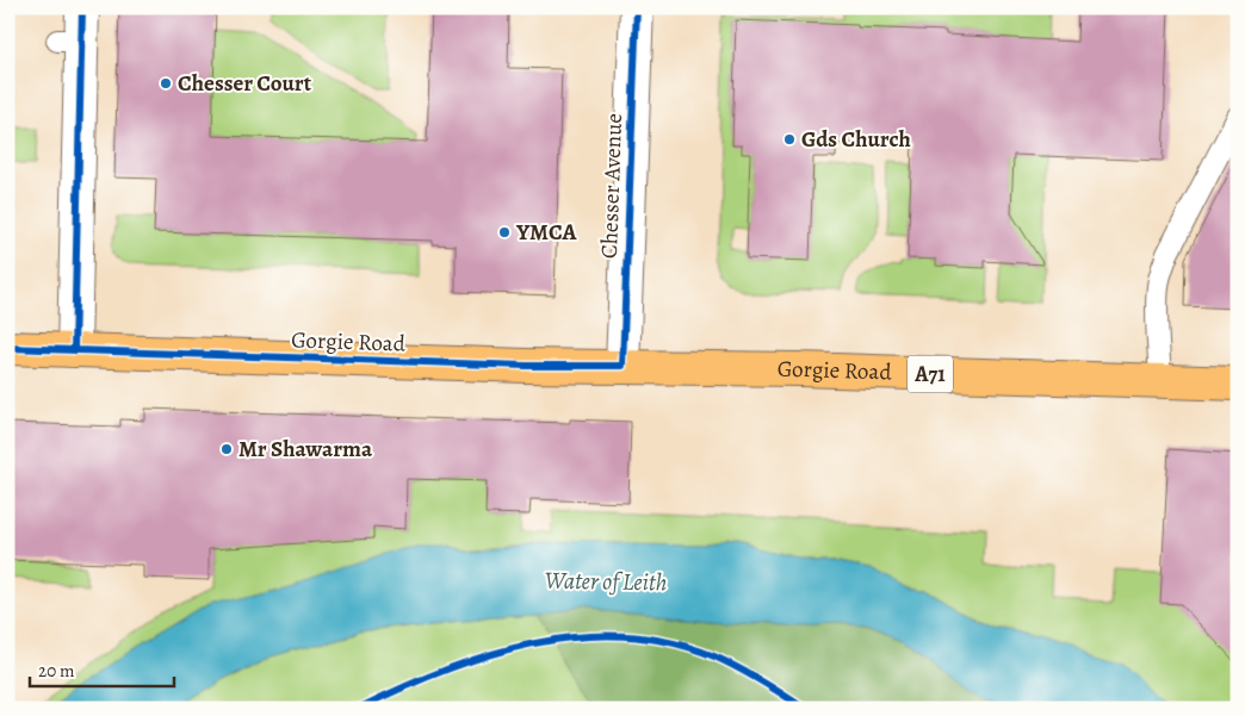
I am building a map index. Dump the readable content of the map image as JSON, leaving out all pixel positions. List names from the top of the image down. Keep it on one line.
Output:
{"streets":{"main road":["Gorgie Road","A71"],"street":["Chesser Avenue"]},"crossings":[["Chesser Avenue","Gorgie Road"]],"water":["Water of Leith"],"places":["Chesser Court","Gds Church","YMCA","Mr Shawarma"],"scale_bar":"20 m"}
